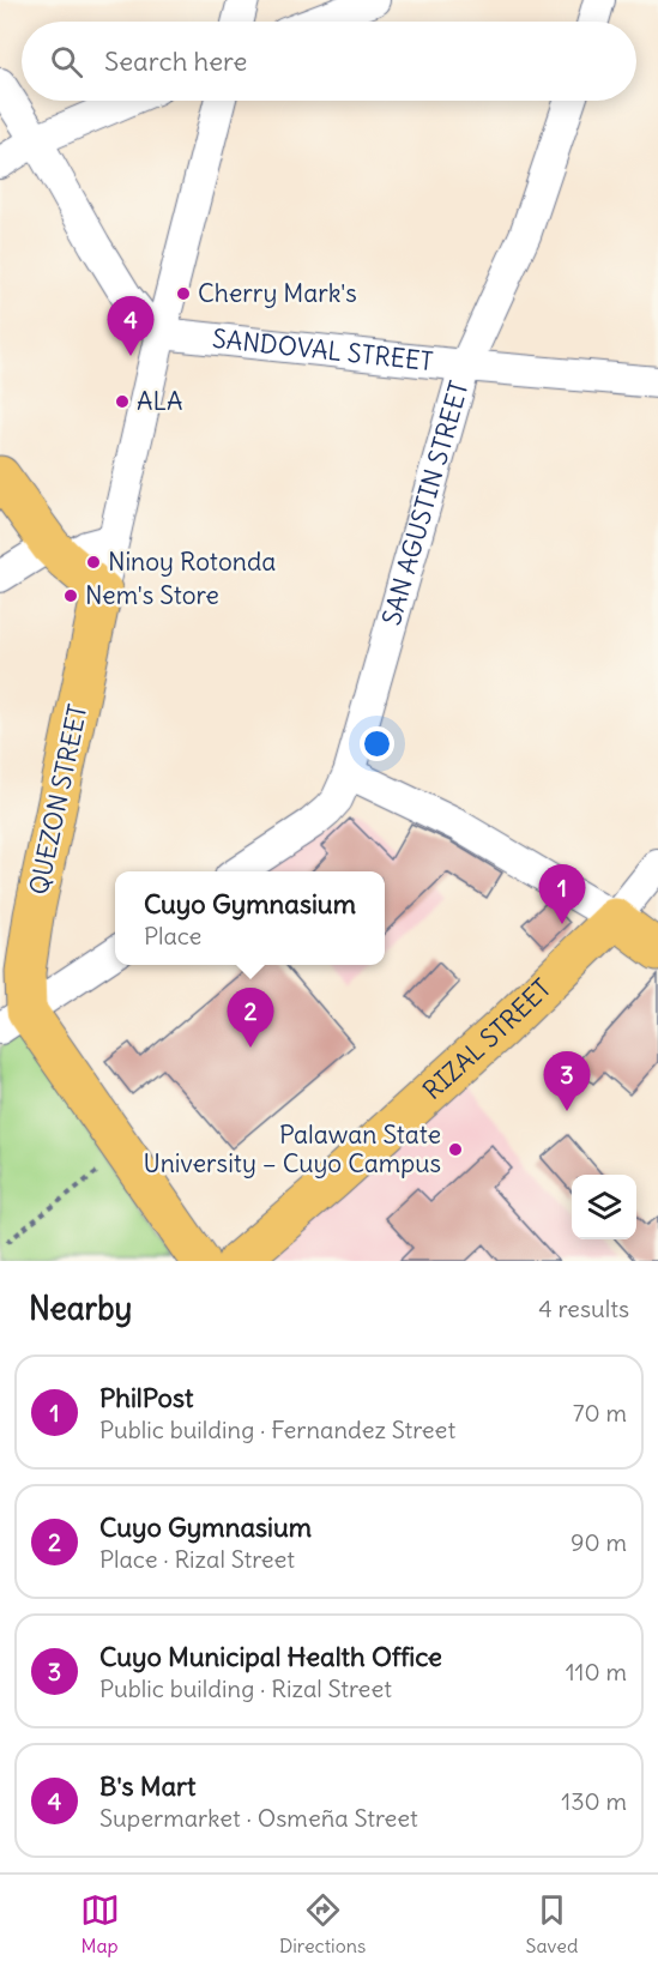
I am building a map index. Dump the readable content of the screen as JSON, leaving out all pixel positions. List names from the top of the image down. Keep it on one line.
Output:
{"streets":{"main road":["QUEZON STREET","RIZAL STREET"],"street":["SANDOVAL STREET","SAN AGUSTIN STREET"]},"crossings":[["SANDOVAL STREET","SAN AGUSTIN STREET"]],"places":["Cherry Mark's","ALA","Ninoy Rotonda","Nem's Store","Palawan State University – Cuyo Campus"],"page":{"search":"Search here","pins":["4","1","2","3"],"popup":["Cuyo Gymnasium","Place"],"heading":["Nearby","4 results"],"list":[{"mark":"1","name":"PhilPost","note":"Public building · Fernandez Street","value":"70 m"},{"mark":"2","name":"Cuyo Gymnasium","note":"Place · Rizal Street","value":"90 m"},{"mark":"3","name":"Cuyo Municipal Health Office","note":"Public building · Rizal Street","value":"110 m"},{"mark":"4","name":"B's Mart","note":"Supermarket · Osmeña Street","value":"130 m"}],"nav":["Map","Directions","Saved"]}}
